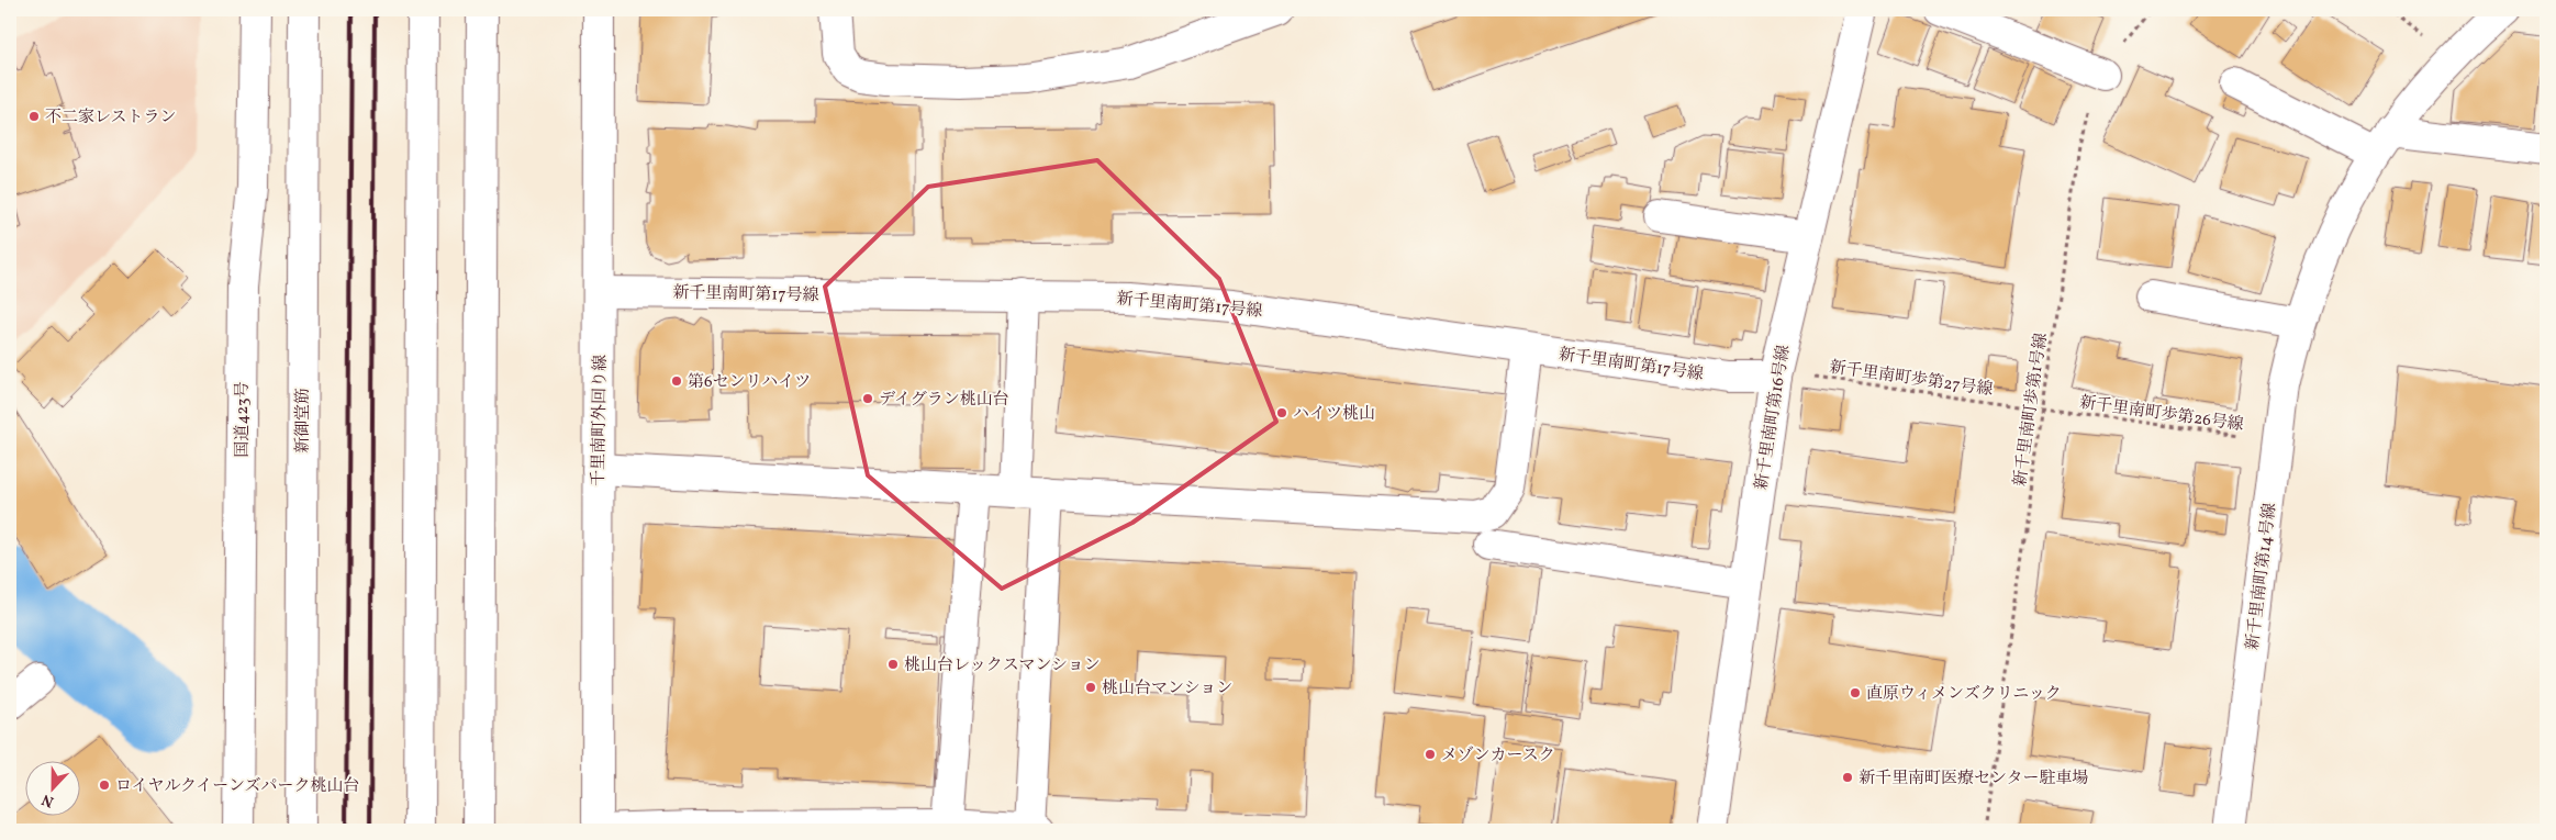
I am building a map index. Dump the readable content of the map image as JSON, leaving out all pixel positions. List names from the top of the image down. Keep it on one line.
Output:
{"streets":{"main road":["新千里南町第17号線","新千里南町第16号線","国道423号","新御堂筋","千里南町外回り線","新千里南町第14号線"],"path":["新千里南町歩第27号線","新千里南町歩第1号線","新千里南町歩第26号線"]},"crossings":[["新千里南町第17号線","新千里南町歩第27号線"],["新千里南町第17号線","新千里南町第16号線"],["新千里南町第17号線","千里南町外回り線"],["新千里南町歩第27号線","新千里南町歩第1号線"],["新千里南町歩第27号線","新千里南町歩第26号線"],["新千里南町歩第27号線","新千里南町第16号線"],["新千里南町歩第1号線","新千里南町歩第26号線"],["新千里南町歩第26号線","新千里南町第14号線"]],"places":["不二家レストラン","第6センリハイツ","デイグラン桃山台","ハイツ桃山","桃山台レックスマンション","桃山台マンション","直原ウィメンズクリニック","メゾンカースク","新千里南町医療センター駐車場","ロイヤルクイーンズパーク桃山台"],"north":"bottom"}
